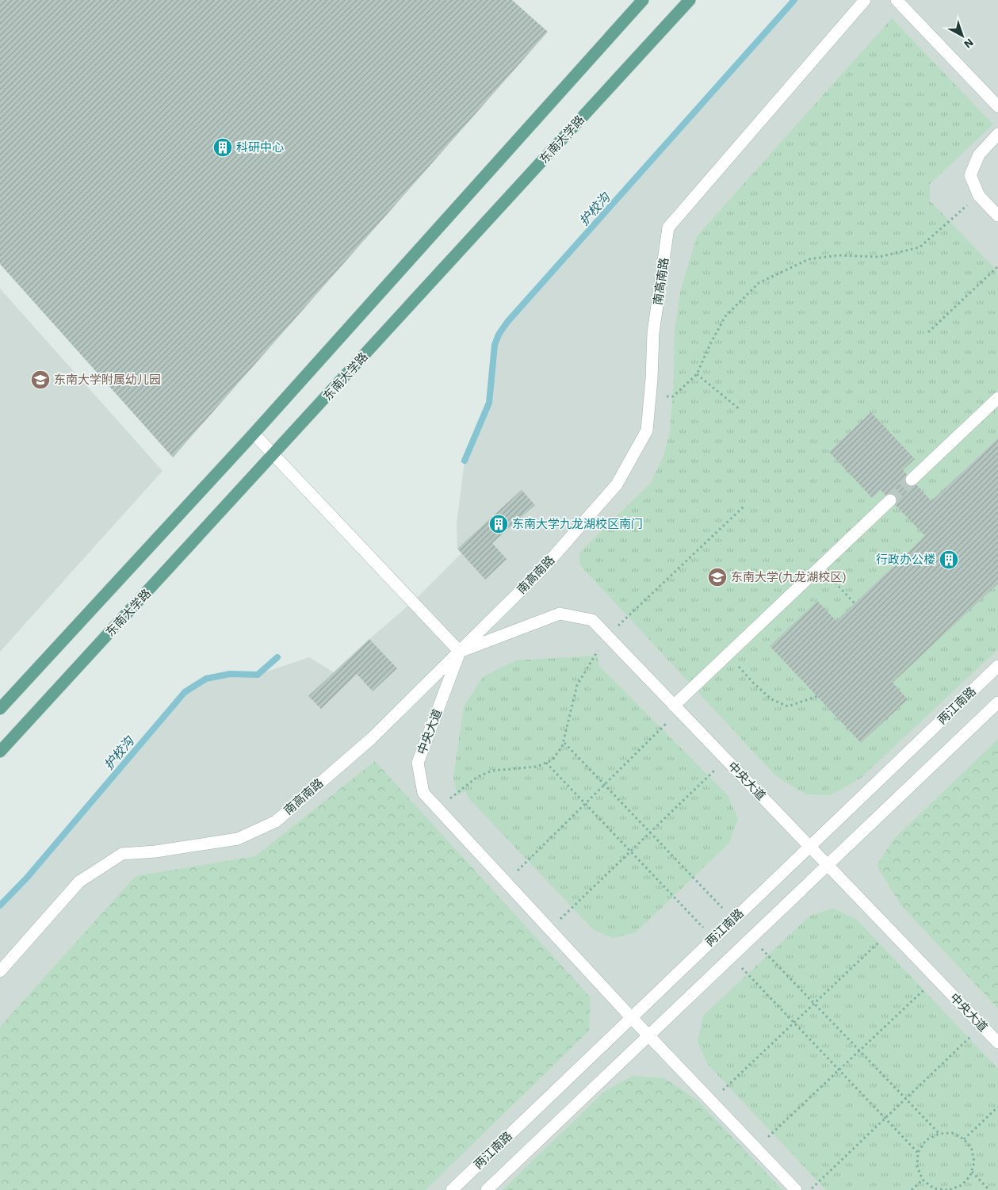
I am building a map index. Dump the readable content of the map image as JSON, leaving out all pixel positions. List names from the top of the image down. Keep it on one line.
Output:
{"streets":{"main road":["东南大学路"],"street":["南高南路","两江南路","中央大道"]},"crossings":[["南高南路","中央大道"],["两江南路","中央大道"]],"water":["护校沟"],"places":{"building":["科研中心","东南大学九龙湖校区南门","行政办公楼"],"school or university":["东南大学附属幼儿园","东南大学(九龙湖校区)"]},"north":"bottom right"}
